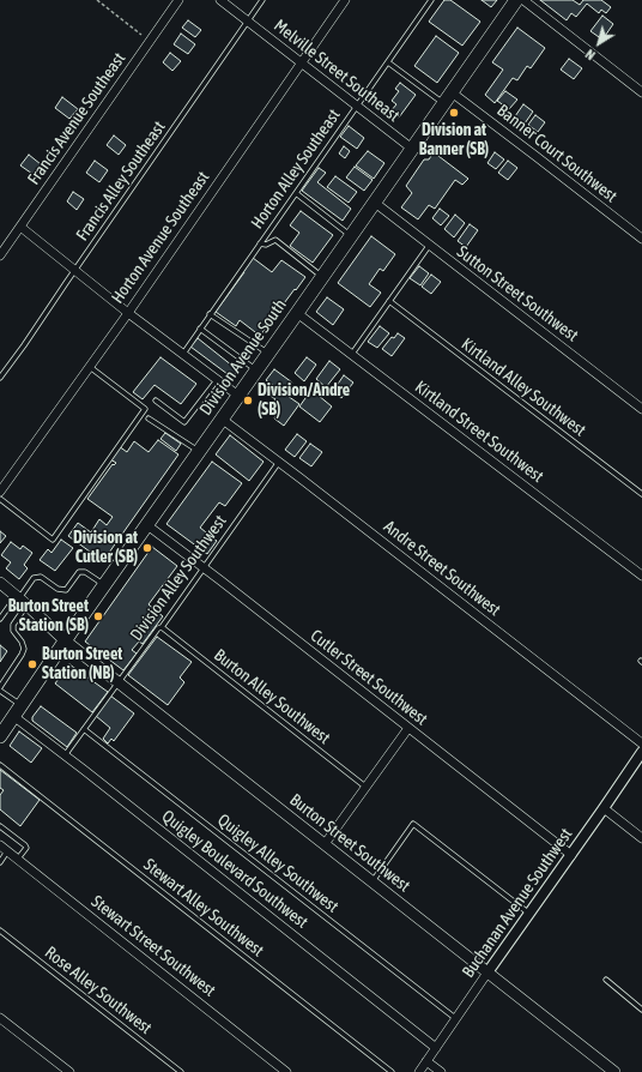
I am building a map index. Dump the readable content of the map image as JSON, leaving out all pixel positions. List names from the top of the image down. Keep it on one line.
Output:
{"streets":{"main road":["Division Avenue South","Burton Street Southwest"],"street":["Melville Street Southeast","Francis Avenue Southeast","Banner Court Southwest","Horton Avenue Southeast","Sutton Street Southwest","Kirtland Street Southwest","Andre Street Southwest","Cutler Street Southwest","Quigley Boulevard Southwest","Buchanan Avenue Southwest","Stewart Street Southwest"],"lane":["Horton Alley Southeast","Francis Alley Southeast","Kirtland Alley Southwest","Division Alley Southwest","Burton Alley Southwest","Quigley Alley Southwest","Stewart Alley Southwest","Rose Alley Southwest"]},"crossings":[["Melville Street Southeast","Horton Alley Southeast"],["Melville Street Southeast","Francis Alley Southeast"],["Melville Street Southeast","Horton Avenue Southeast"],["Melville Street Southeast","Division Avenue South"],["Banner Court Southwest","Division Avenue South"],["Sutton Street Southwest","Division Avenue South"],["Division Avenue South","Kirtland Street Southwest"],["Division Avenue South","Andre Street Southwest"],["Division Avenue South","Cutler Street Southwest"],["Division Avenue South","Burton Street Southwest"],["Division Avenue South","Quigley Boulevard Southwest"],["Andre Street Southwest","Division Alley Southwest"],["Division Alley Southwest","Cutler Street Southwest"],["Division Alley Southwest","Burton Alley Southwest"],["Division Alley Southwest","Burton Street Southwest"],["Division Alley Southwest","Quigley Alley Southwest"],["Division Alley Southwest","Quigley Boulevard Southwest"],["Cutler Street Southwest","Buchanan Avenue Southwest"],["Burton Street Southwest","Buchanan Avenue Southwest"],["Quigley Alley Southwest","Buchanan Avenue Southwest"],["Quigley Boulevard Southwest","Buchanan Avenue Southwest"]],"places":["Division at Banner (SB)","Division/Andre (SB)","Division at Cutler (SB)","Burton Street Station (SB)","Burton Street Station (NB)"],"north":"bottom left"}
